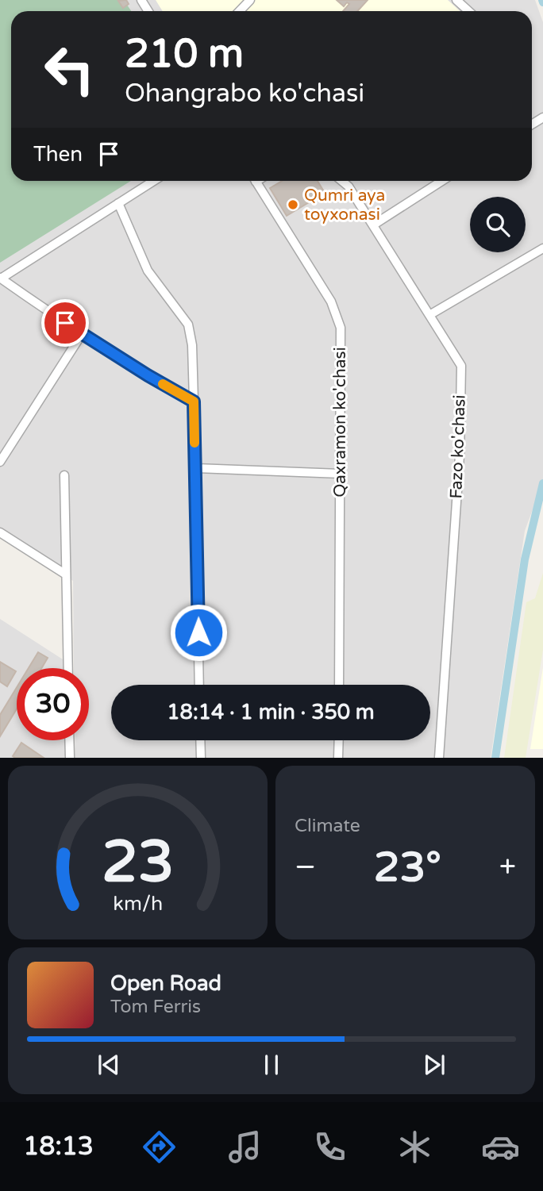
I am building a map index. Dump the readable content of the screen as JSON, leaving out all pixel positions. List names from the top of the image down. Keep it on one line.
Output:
{"streets":{"street":["Qaxramon ko'chasi","Fazo ko'chasi"]},"places":["Qumri aya toyxonasi"],"page":{"turn":["210 m","Ohangrabo ko'chasi"],"then":"Then","limit":"30","trip":"18:14 · 1 min · 350 m","tile":"Climate","heat":["−","23°","+"],"song":["Open Road","Tom Ferris"],"tabs":"18:13","gauge":["23","km/h"]}}
